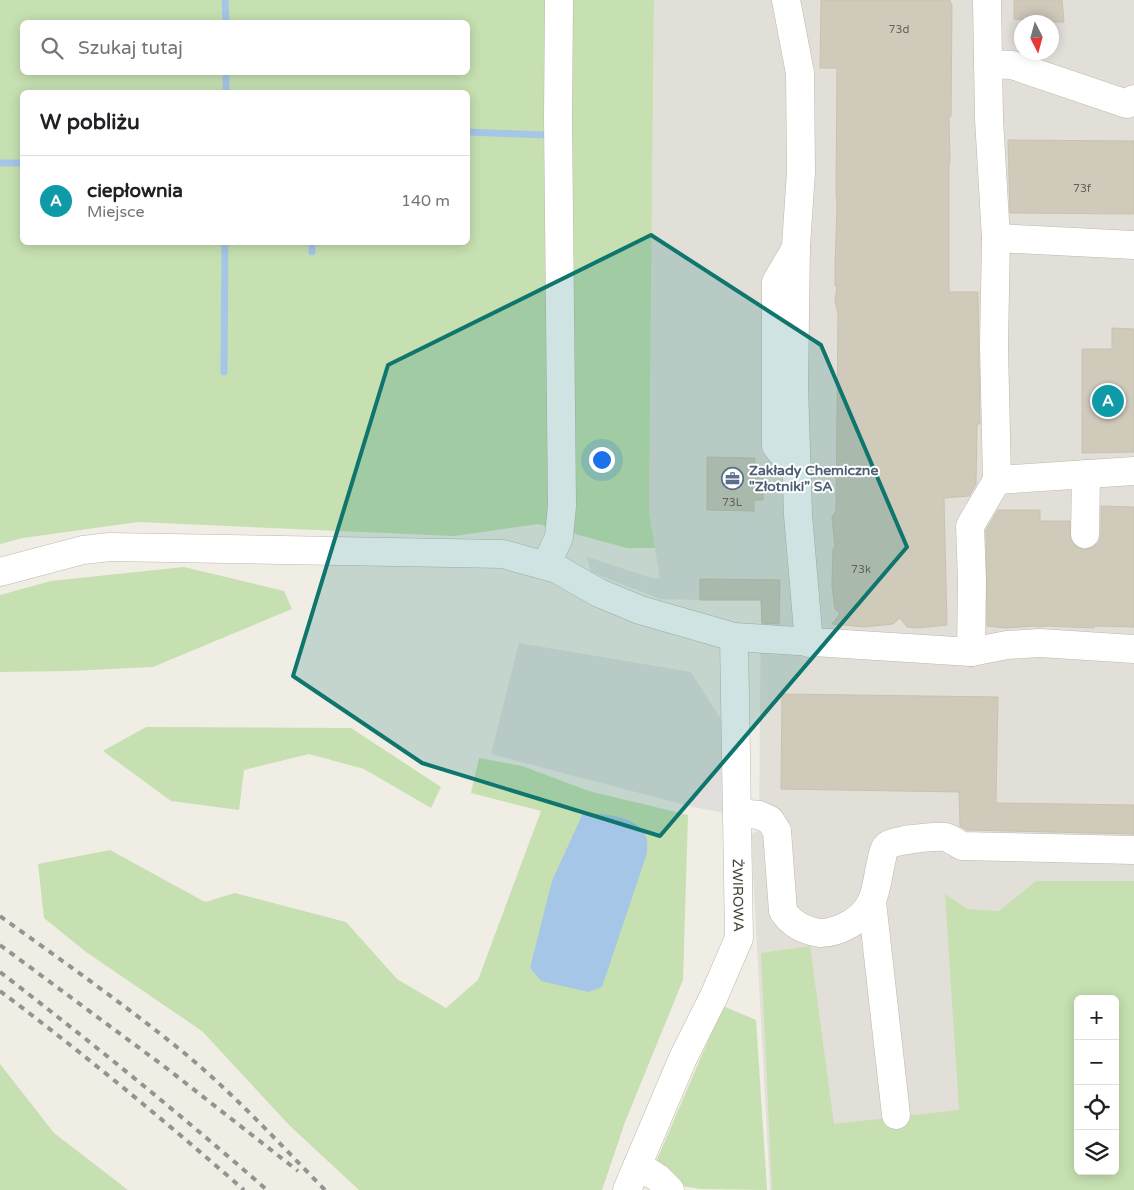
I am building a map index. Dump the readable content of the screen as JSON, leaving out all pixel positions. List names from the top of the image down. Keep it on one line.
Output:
{"streets":{"street":["ŻWIROWA"]},"places":{"office":["Zakłady Chemiczne \"Złotniki\" SA"]},"house_numbers":["73d","73f","73L","73k"],"north":"bottom","page":{"search":"Szukaj tutaj","heading":"W pobliżu","list":[{"mark":"A","name":"ciepłownia","note":"Miejsce","value":"140 m"}],"pins":"A","map_buttons":["+","−"]}}
